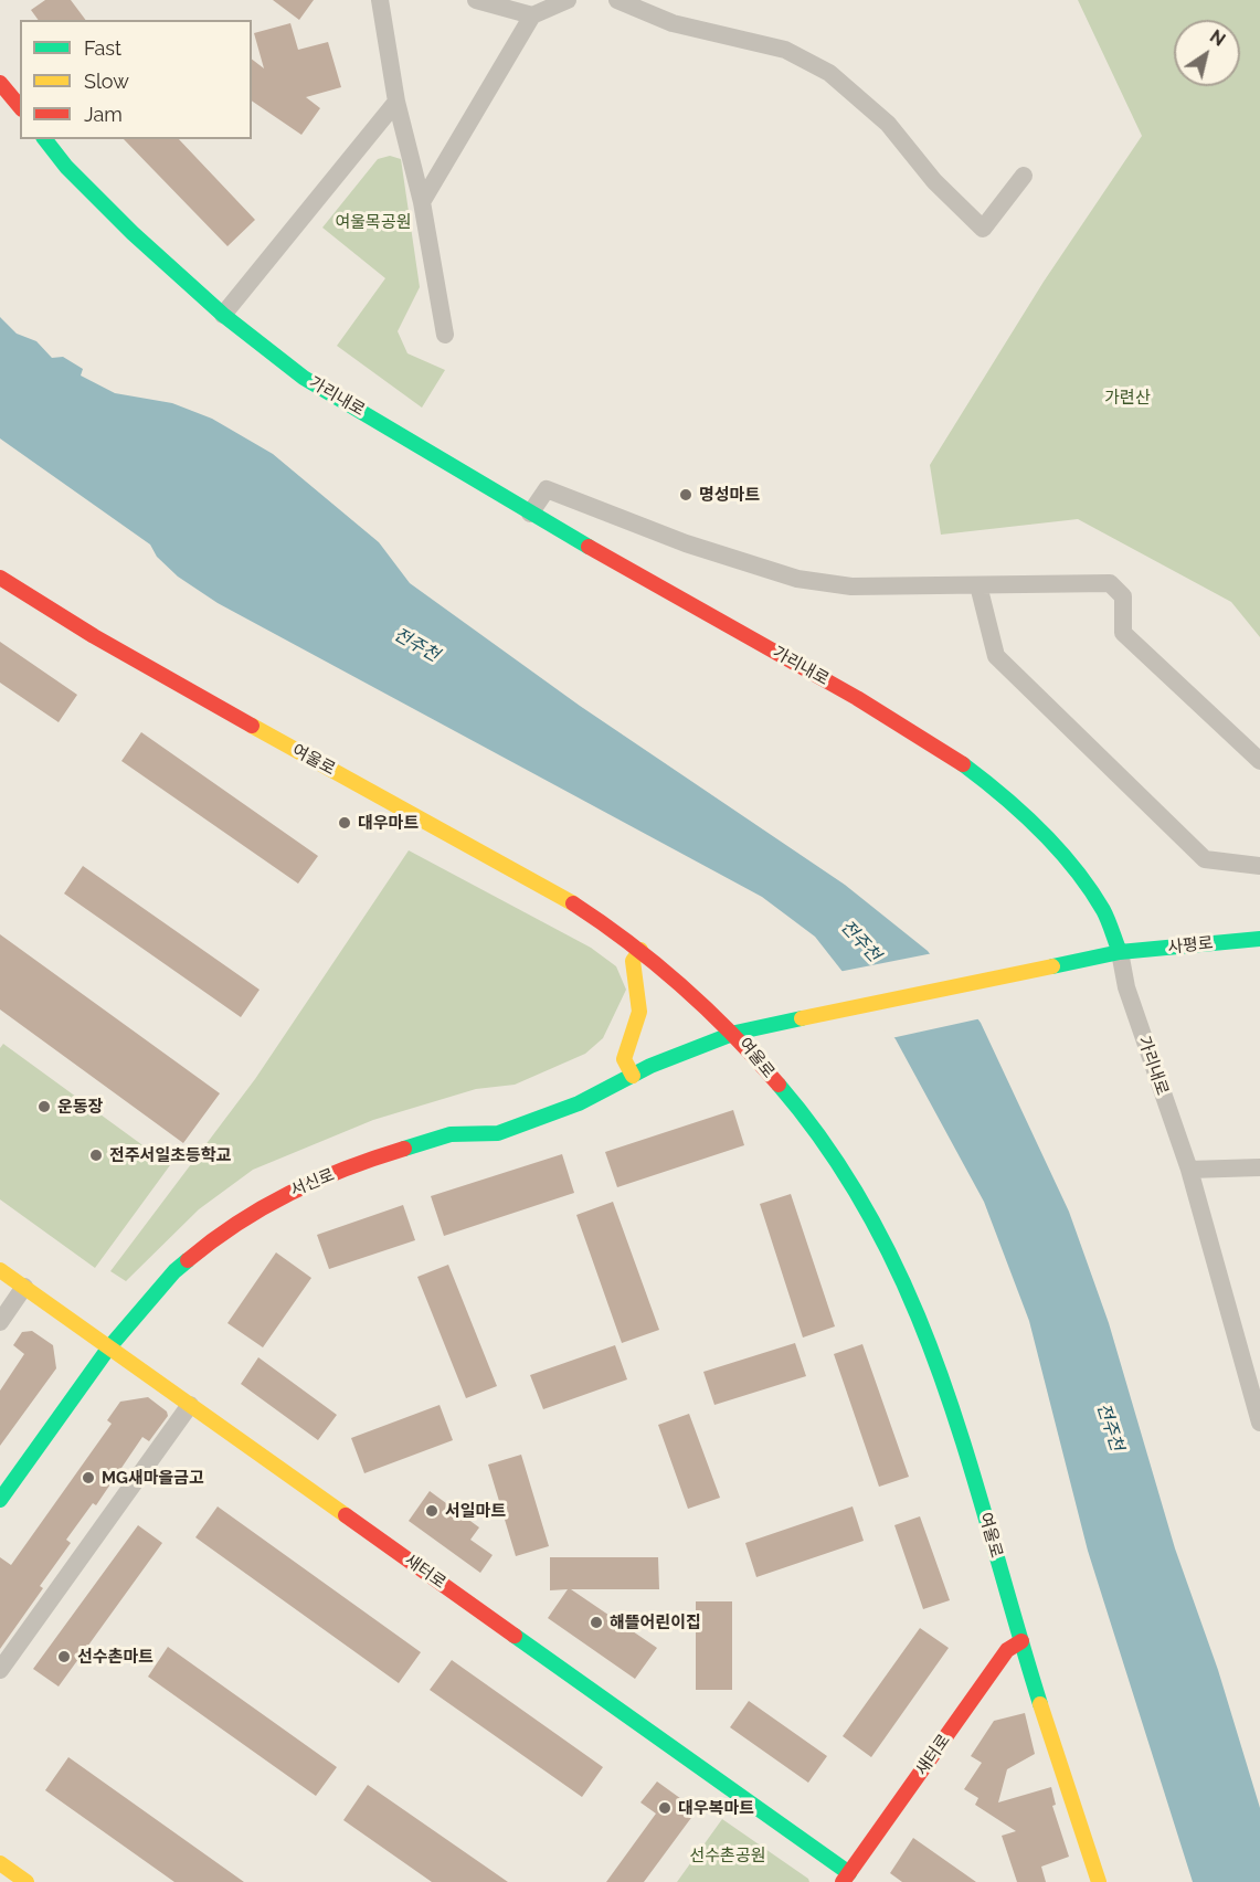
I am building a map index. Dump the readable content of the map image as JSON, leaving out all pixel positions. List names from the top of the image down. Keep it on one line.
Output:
{"streets":{"street":["가리내로","여울로","사평로","서신로","새터로"]},"crossings":[["가리내로","사평로"],["여울로","서신로"],["여울로","새터로"],["사평로","서신로"],["서신로","새터로"]],"water":["전주천"],"parks":["여울목공원","가련산","선수촌공원"],"places":["명성마트","대우마트","운동장","전주서일초등학교","MG새마을금고","서일마트","해뜰어린이집","선수촌마트","대우복마트"],"legend":["Fast","Slow","Jam"],"north":"top right"}
